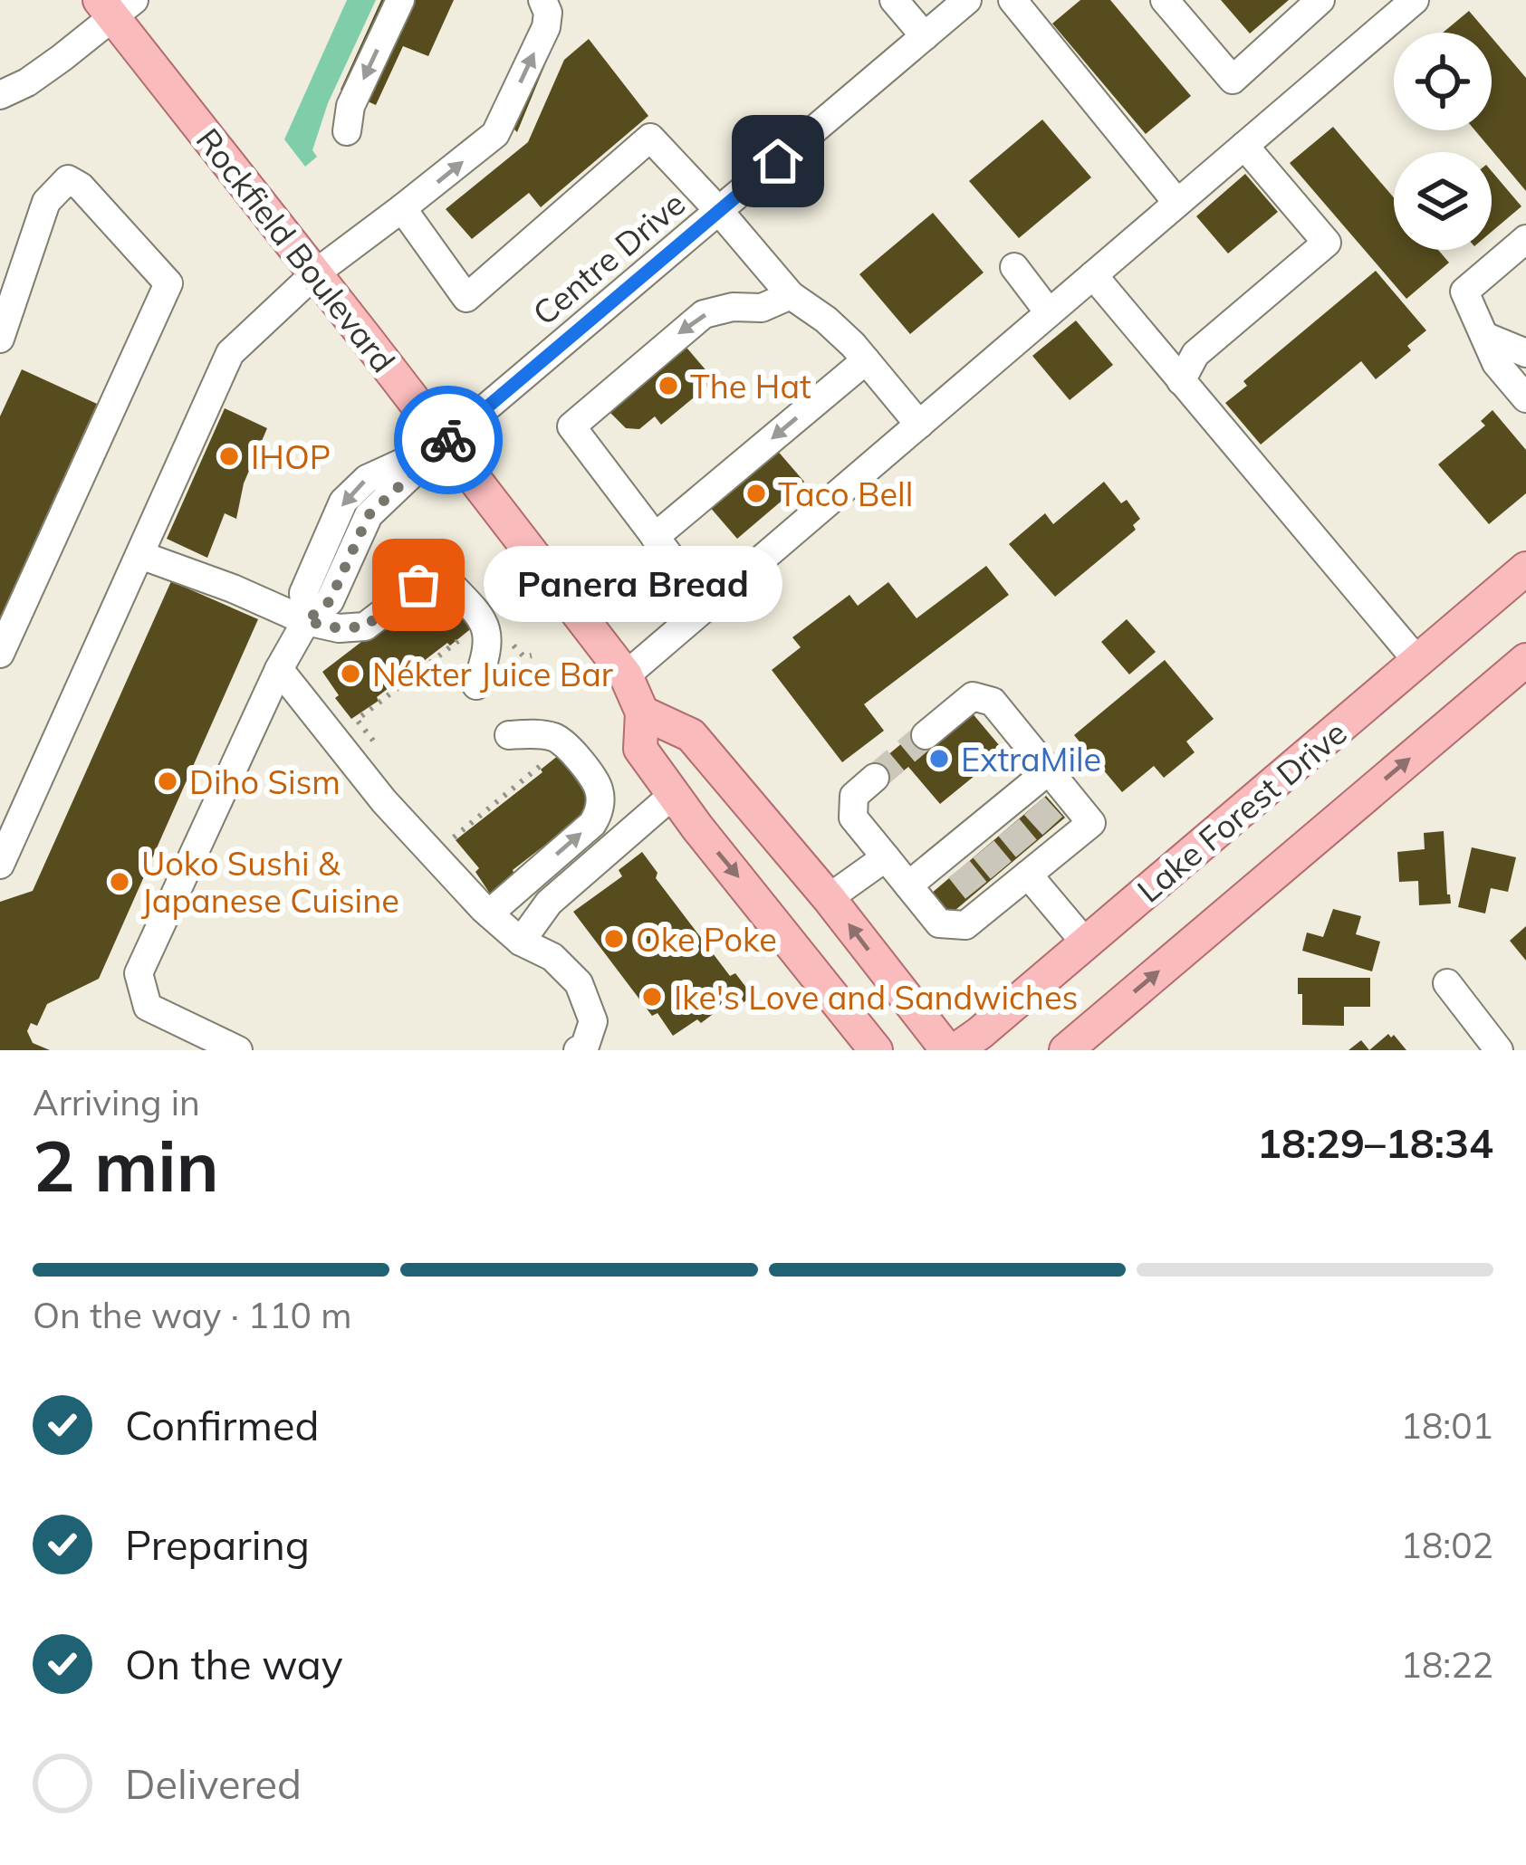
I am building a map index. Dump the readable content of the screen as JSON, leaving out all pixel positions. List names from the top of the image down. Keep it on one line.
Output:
{"streets":{"main road":["Rockfield Boulevard","Lake Forest Drive"],"street":["Centre Drive"]},"crossings":[["Rockfield Boulevard","Centre Drive"]],"places":["The Hat","IHOP","Taco Bell","Panera Bread","Nékter Juice Bar","ExtraMile","Diho Sism","Uoko Sushi & Japanese Cuisine","Oke Poke","Ike's Love and Sandwiches"],"page":{"bubble":"Panera Bread","heading":["2 min","Arriving in","18:29–18:34"],"bar":"On the way · 110 m","list":[["Confirmed","18:01"],["Preparing","18:02"],["On the way","18:22"],"Delivered"]}}
